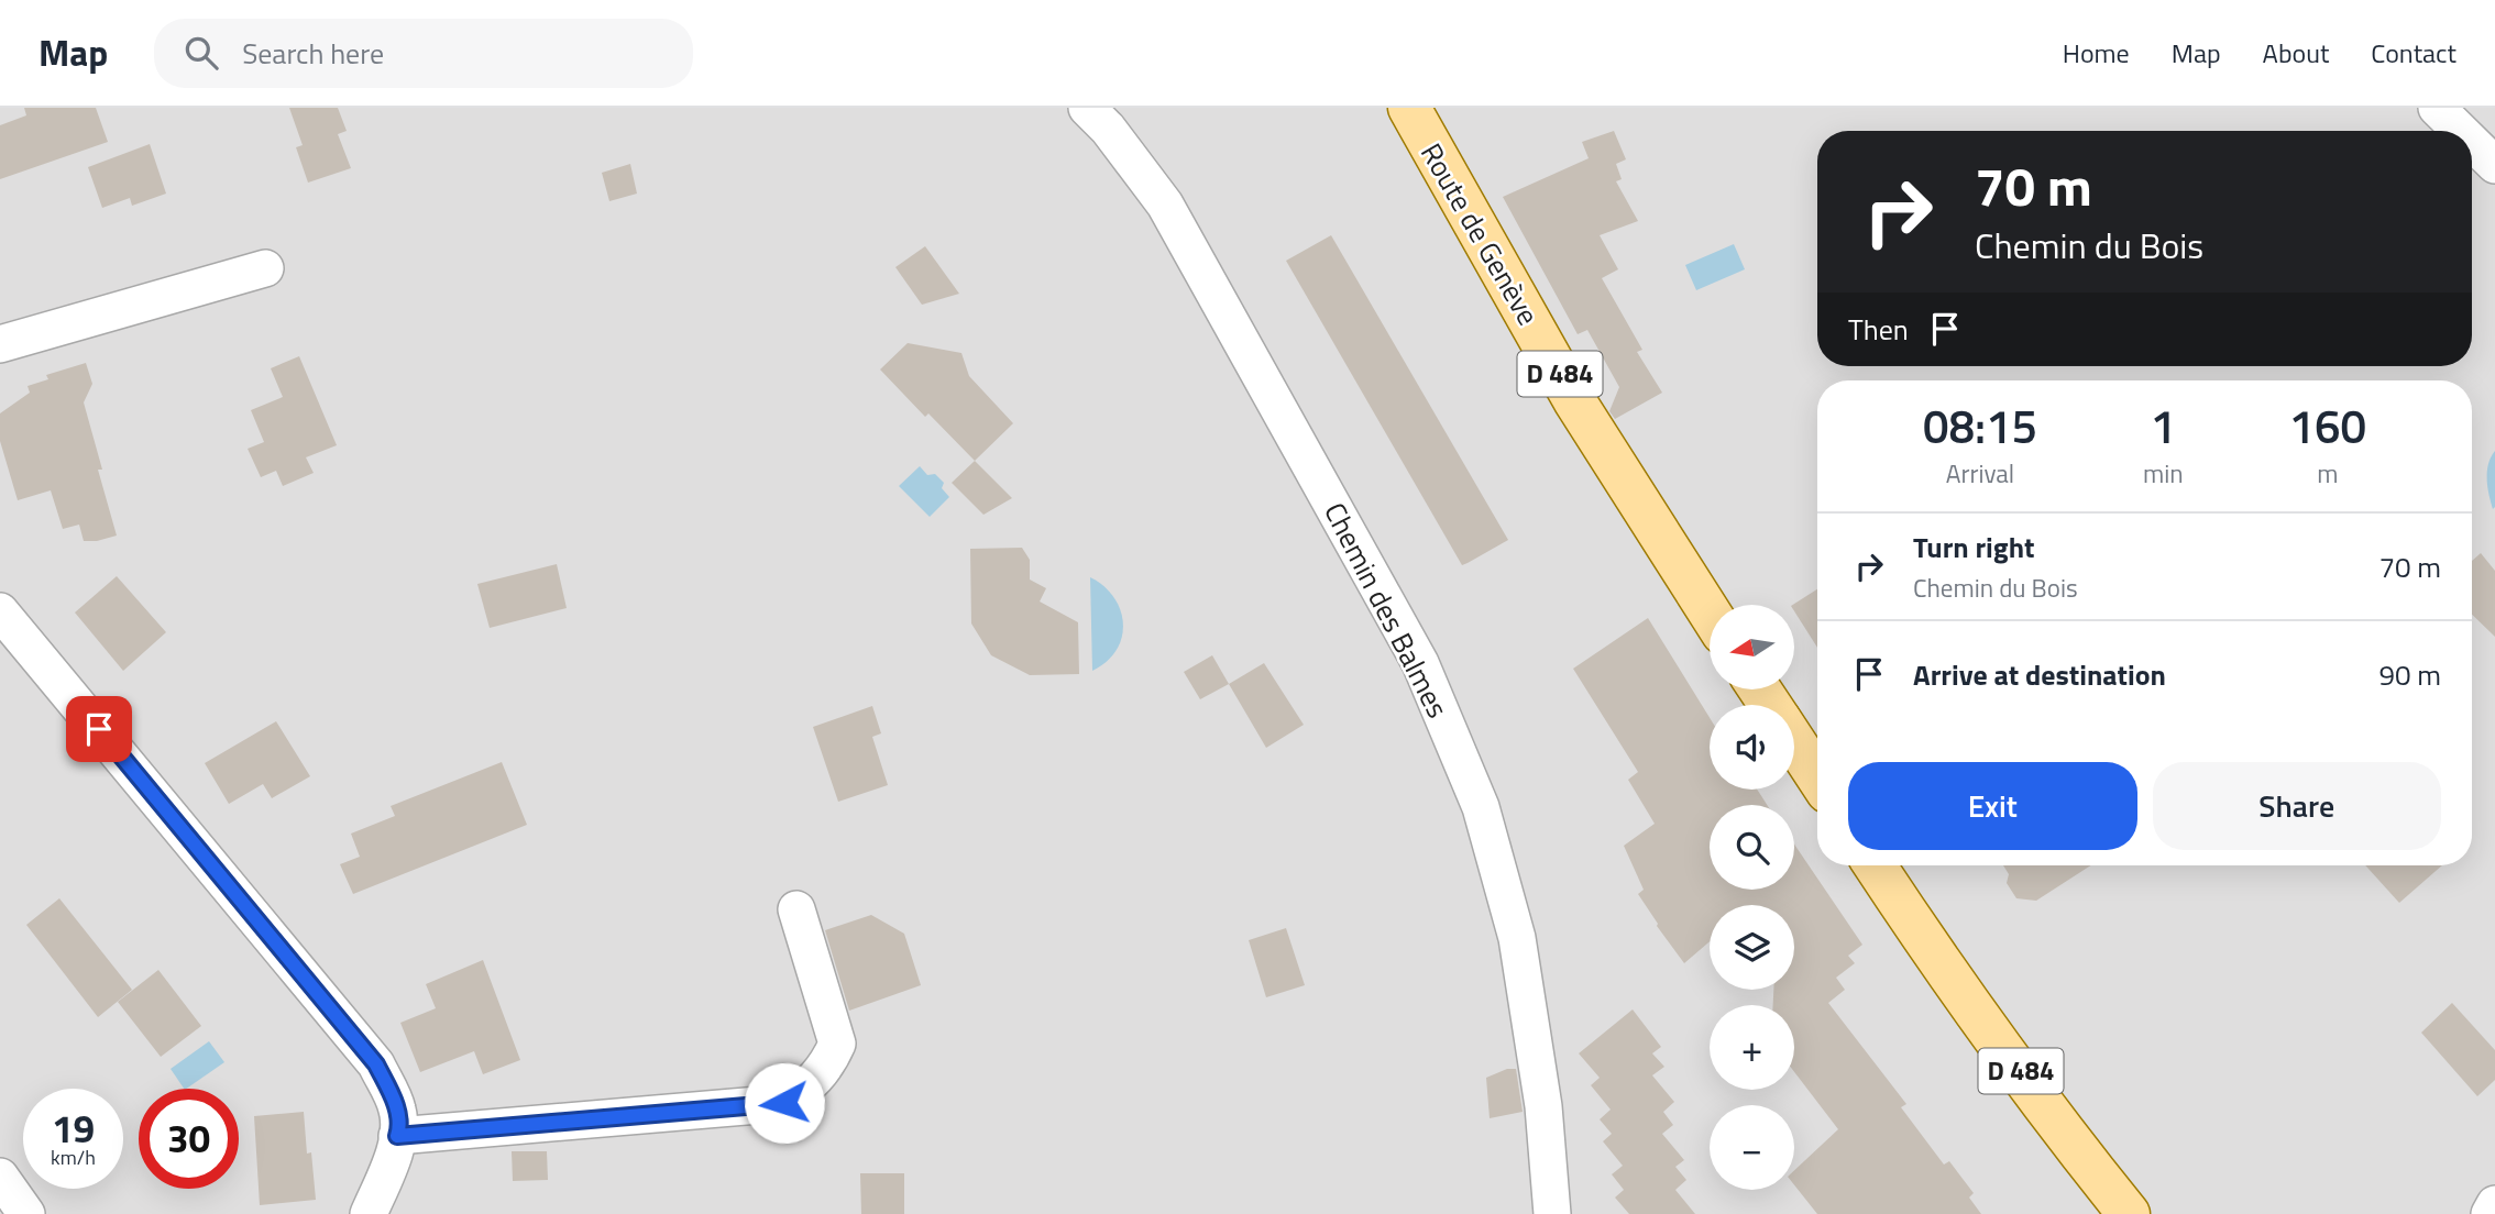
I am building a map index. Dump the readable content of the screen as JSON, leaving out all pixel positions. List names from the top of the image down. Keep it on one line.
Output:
{"streets":{"main road":["Route de Genève","D 484"],"street":["Chemin des Balmes"]},"north":"left","page":{"header":"Map","search":"Search here","nav":["Home","Map","About","Contact"],"turn":["70 m","Chemin du Bois"],"then":"Then","eta":["08:15","Arrival","1","min","160","m"],"list":[{"name":"Turn right","note":"Chemin du Bois","value":"70 m"},{"name":"Arrive at destination","value":"90 m"}],"map_buttons":["+","−"],"buttons":["Exit","Share"],"speed":"19 km/h","limit":"30"}}
